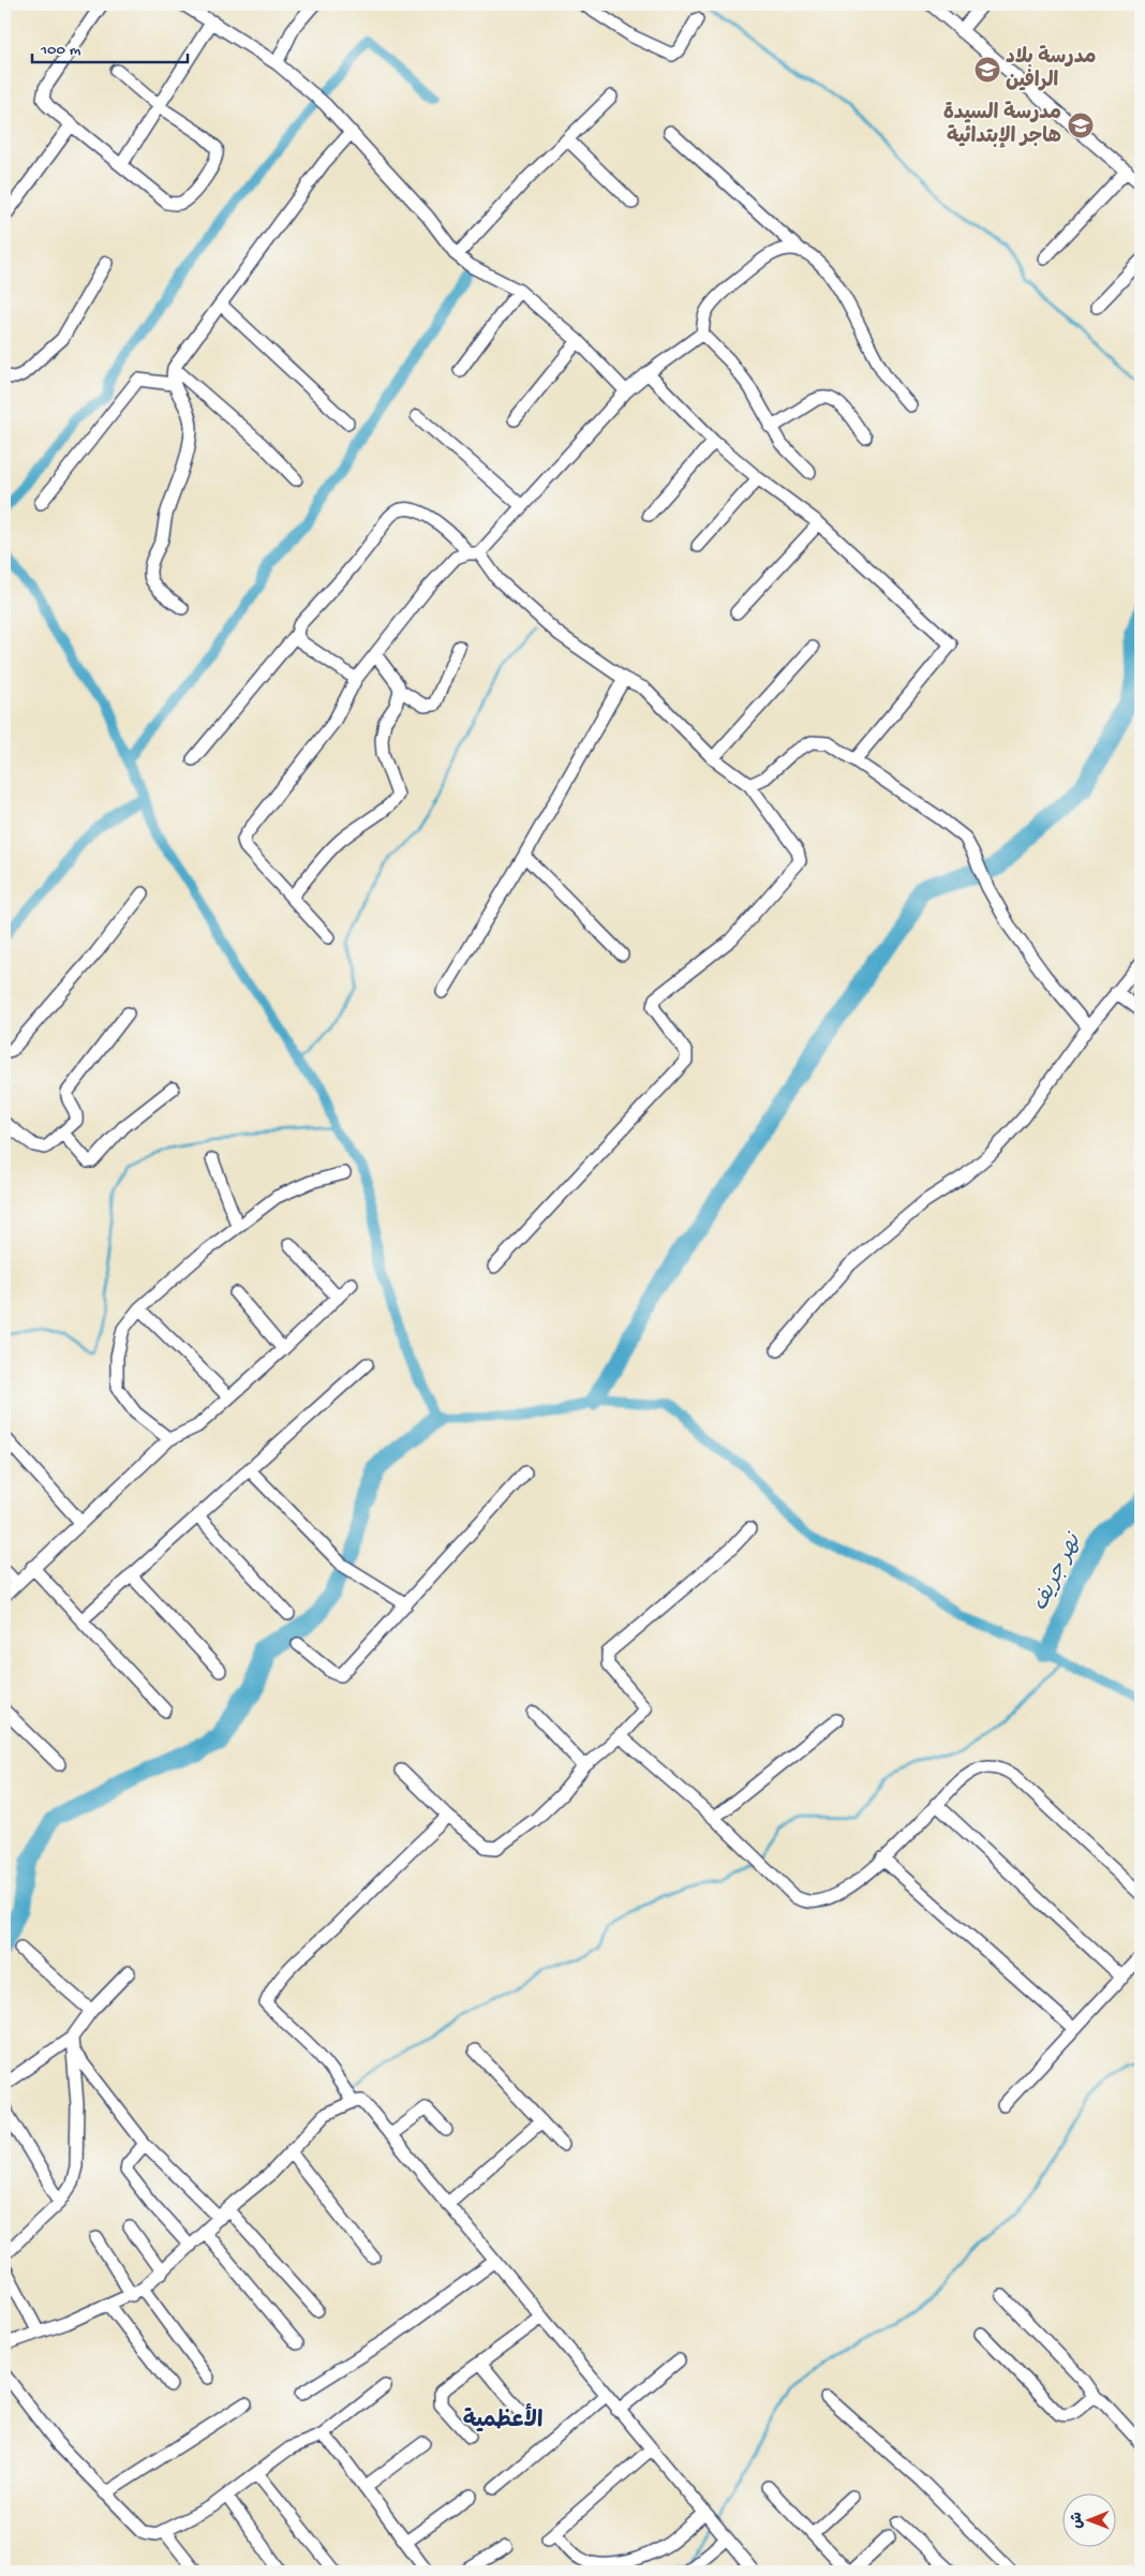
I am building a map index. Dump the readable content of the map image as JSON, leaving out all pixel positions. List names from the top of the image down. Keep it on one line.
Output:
{"districts":["الأعظمية"],"water":["نهر جريف"],"places":{"school or university":["مدرسة بلاد الرافين","مدرسة السيدة هاجر الإبتدائية"]},"scale_bar":"100 m","north":"left"}
